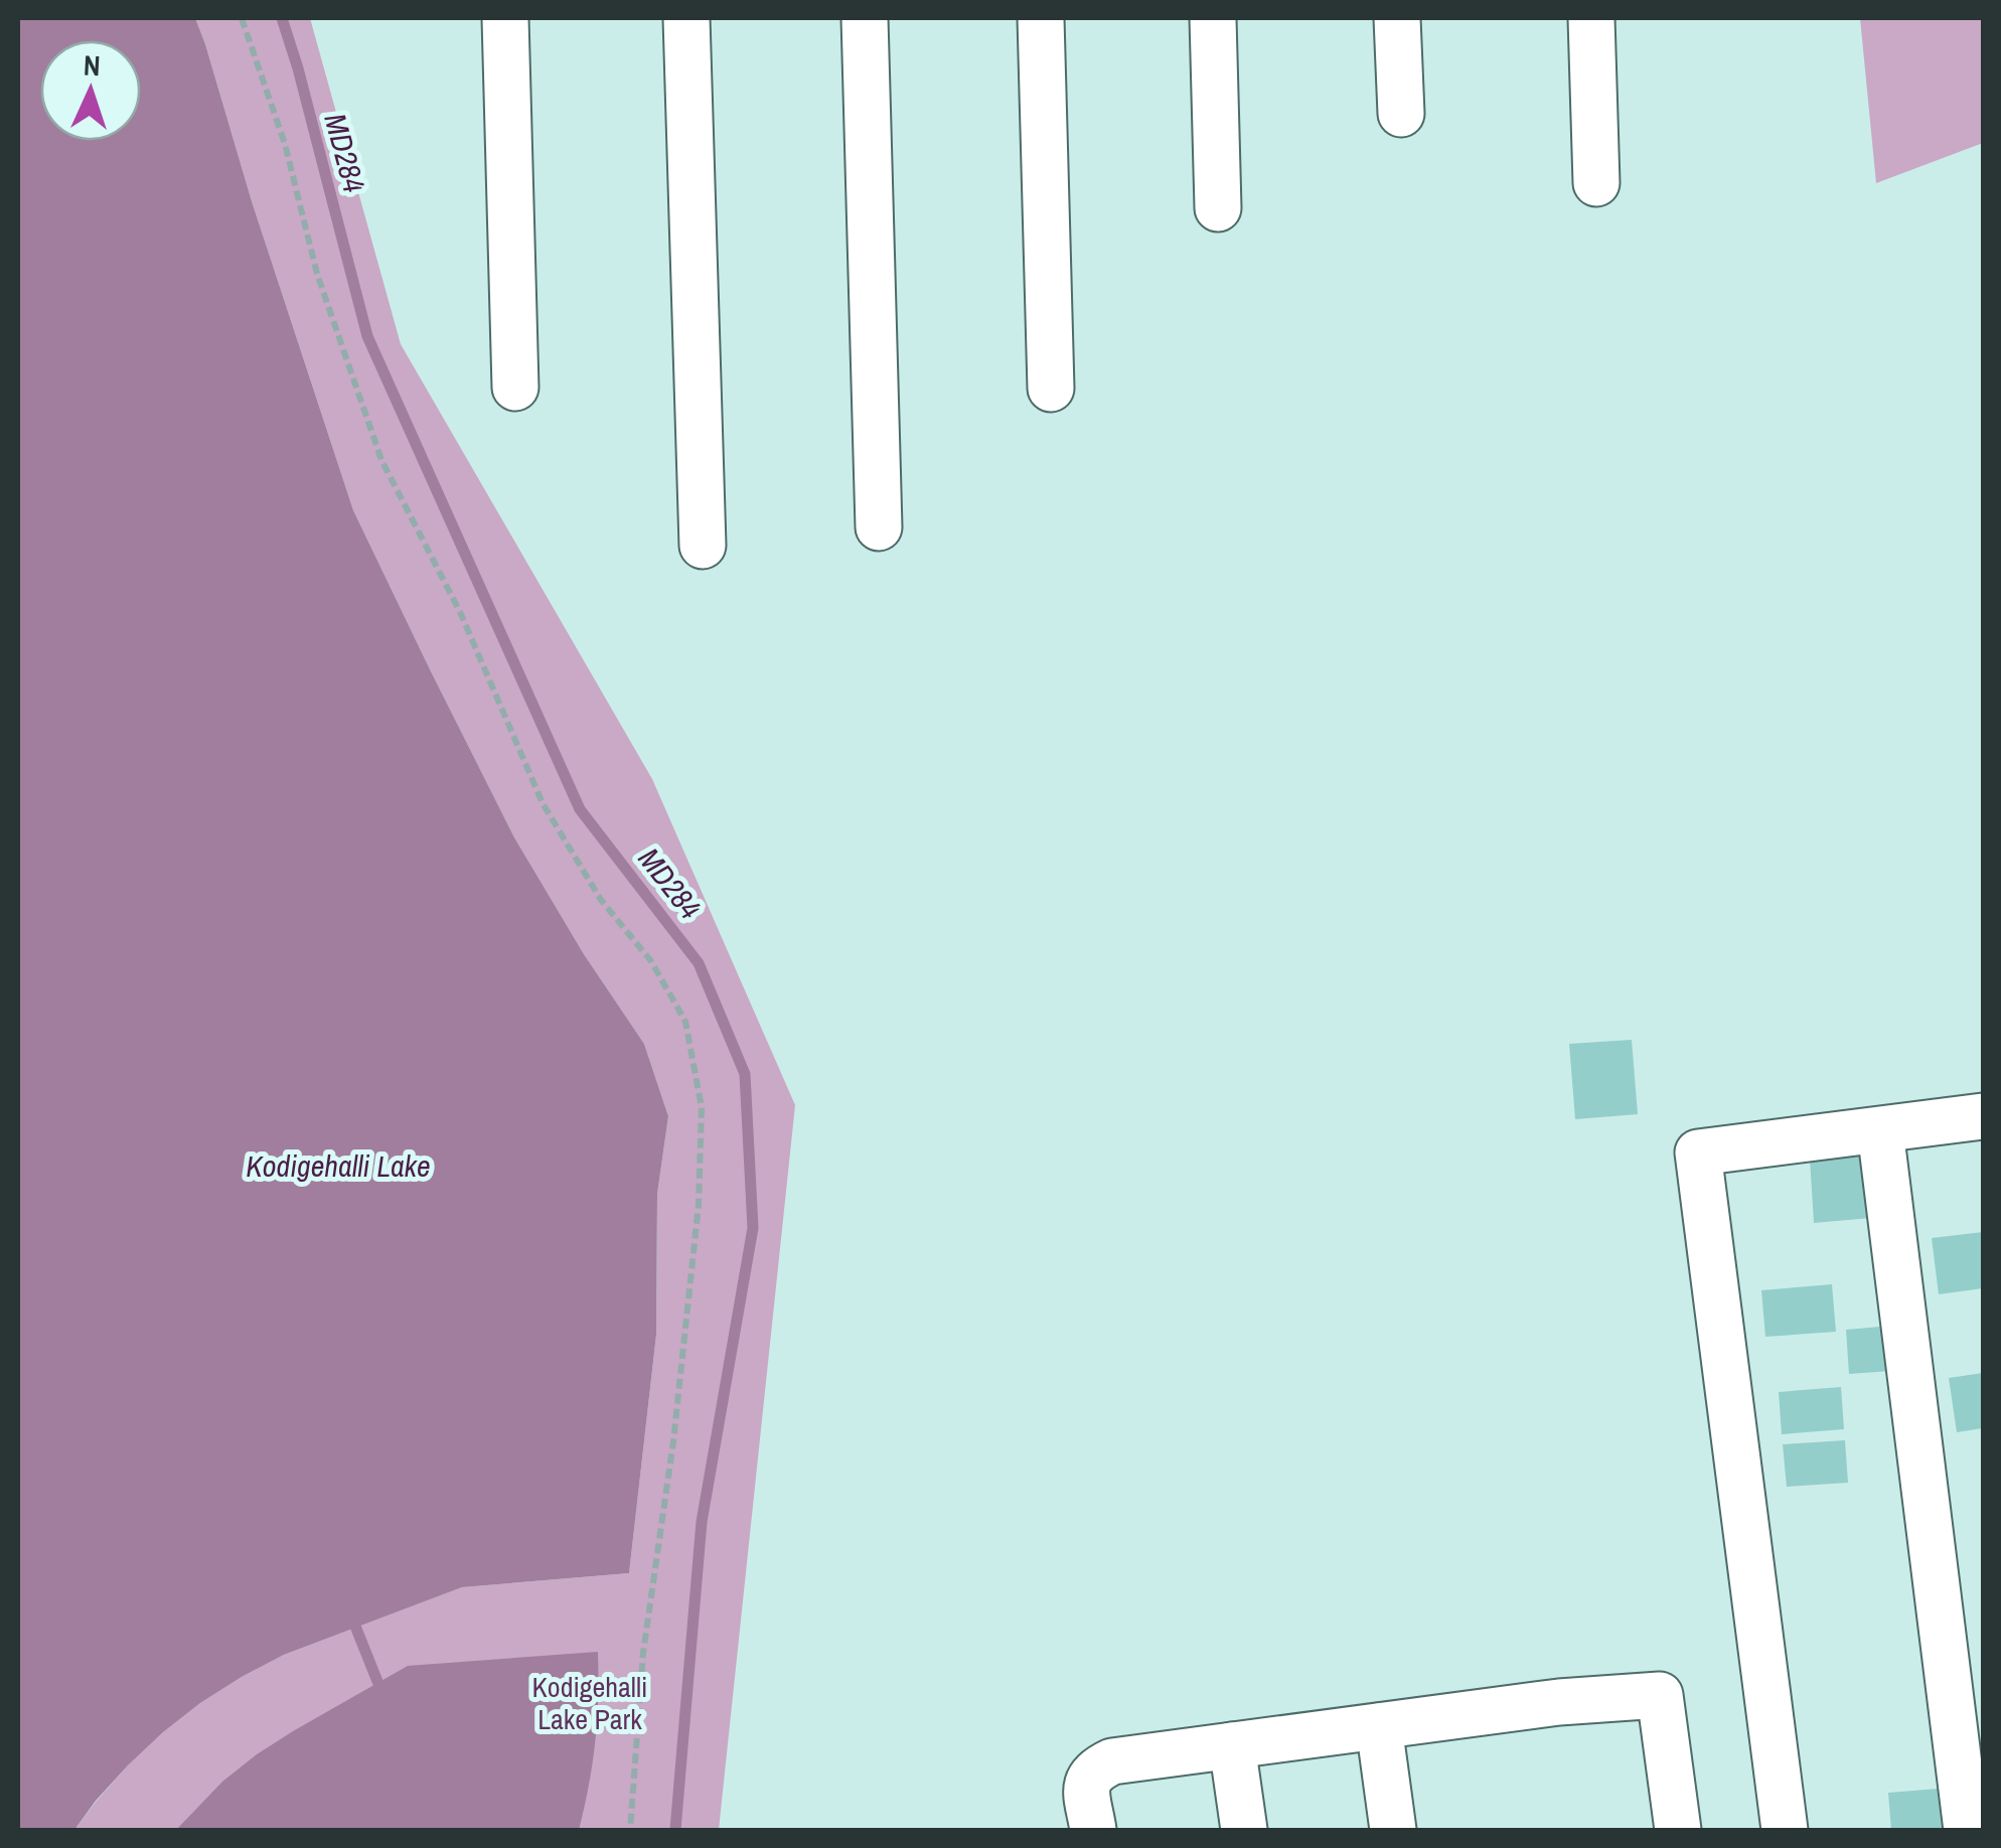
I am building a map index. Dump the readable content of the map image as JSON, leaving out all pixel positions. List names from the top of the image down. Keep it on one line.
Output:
{"water":["MD284","Kodigehalli Lake"],"parks":["Kodigehalli Lake Park"],"north":"top"}
